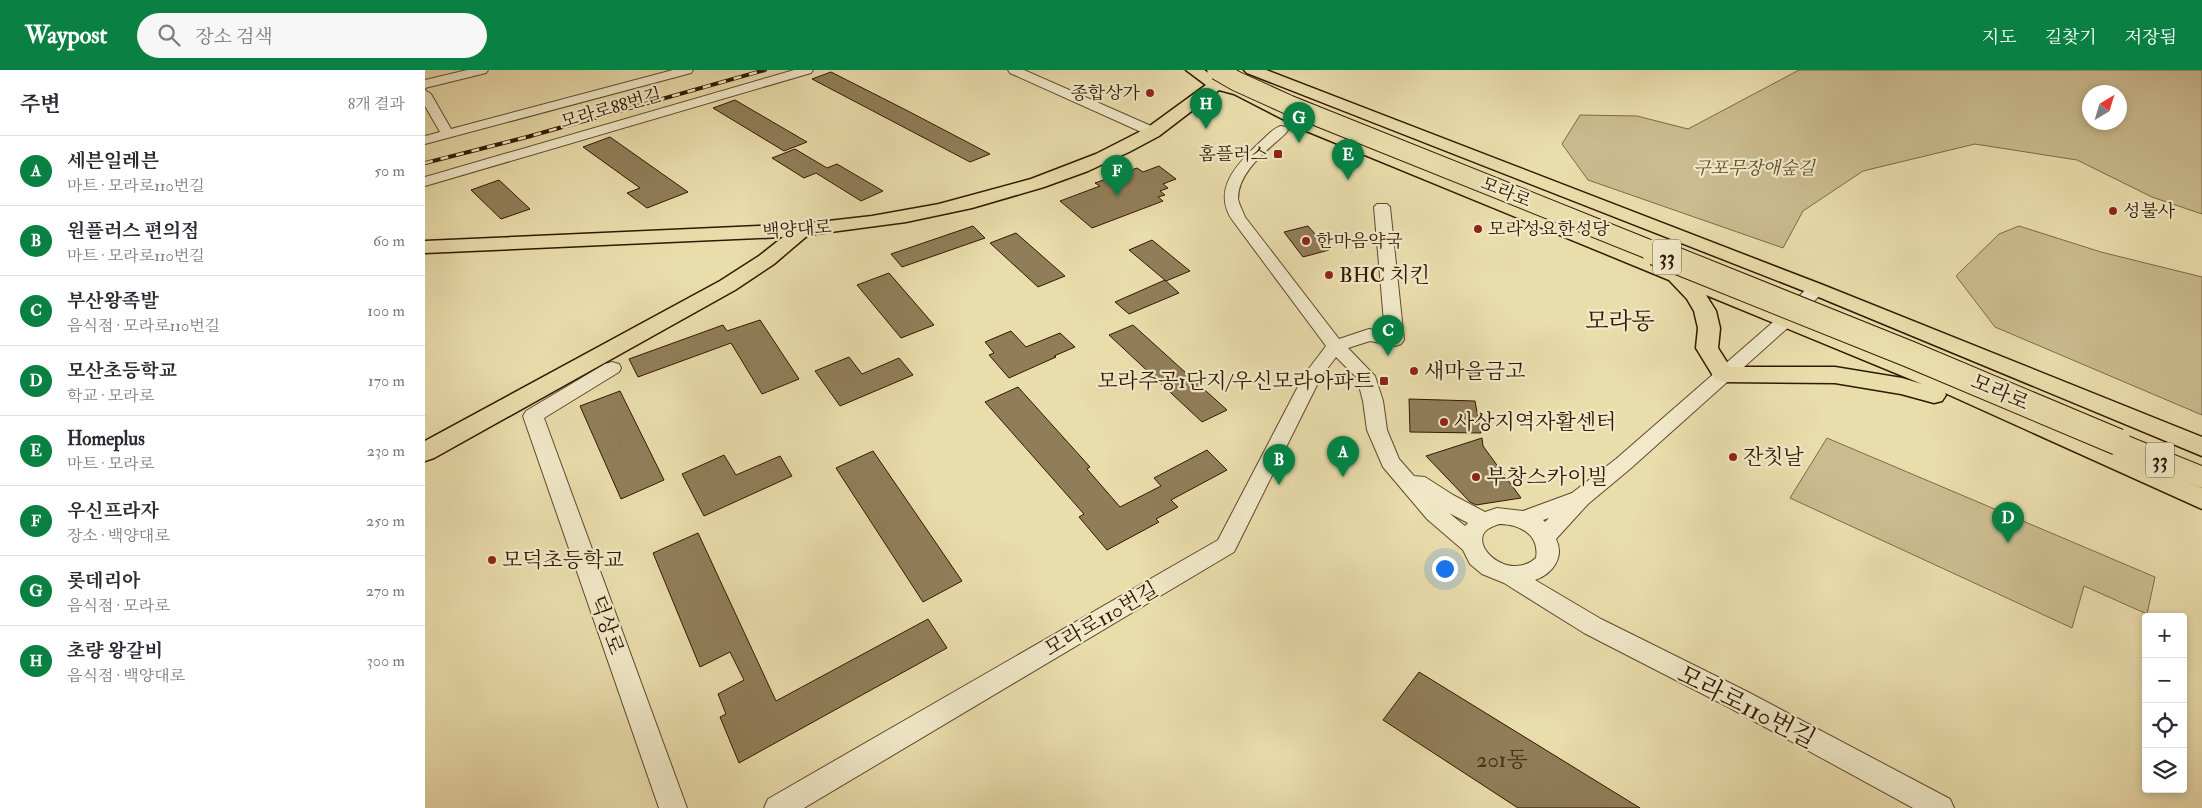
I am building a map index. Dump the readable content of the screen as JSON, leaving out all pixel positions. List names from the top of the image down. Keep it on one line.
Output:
{"streets":{"highway":["모라로","33"],"main road":["백양대로"],"street":["모라로88번길","모라로110번길","덕상로"]},"crossings":[["모라로","백양대로"]],"districts":["모라동"],"parks":["구포무장애숲길"],"places":{"other":["종합상가","성불사","모라성요한성당","한마음약국","BHC 치킨","새마을금고","사상지역자활센터","잔칫날","부창스카이빌","모덕초등학교"],"transit":["홈플러스","모라주공1단지/우신모라아파트"]},"house_numbers":["201동"],"north":"top right","page":{"header":"Waypost","search":"장소 검색","nav":["지도","길찾기","저장됨"],"heading":["주변","8개 결과"],"pins":["H","G","E","F","C","A","B","D"],"list":[{"mark":"A","name":"세븐일레븐","note":"마트 · 모라로110번길","value":"50 m"},{"mark":"B","name":"원플러스 편의점","note":"마트 · 모라로110번길","value":"60 m"},{"mark":"C","name":"부산왕족발","note":"음식점 · 모라로110번길","value":"100 m"},{"mark":"D","name":"모산초등학교","note":"학교 · 모라로","value":"170 m"},{"mark":"E","name":"Homeplus","note":"마트 · 모라로","value":"230 m"},{"mark":"F","name":"우신프라자","note":"장소 · 백양대로","value":"250 m"},{"mark":"G","name":"롯데리아","note":"음식점 · 모라로","value":"270 m"},{"mark":"H","name":"초량 왕갈비","note":"음식점 · 백양대로","value":"300 m"}],"map_buttons":["+","−"]}}
